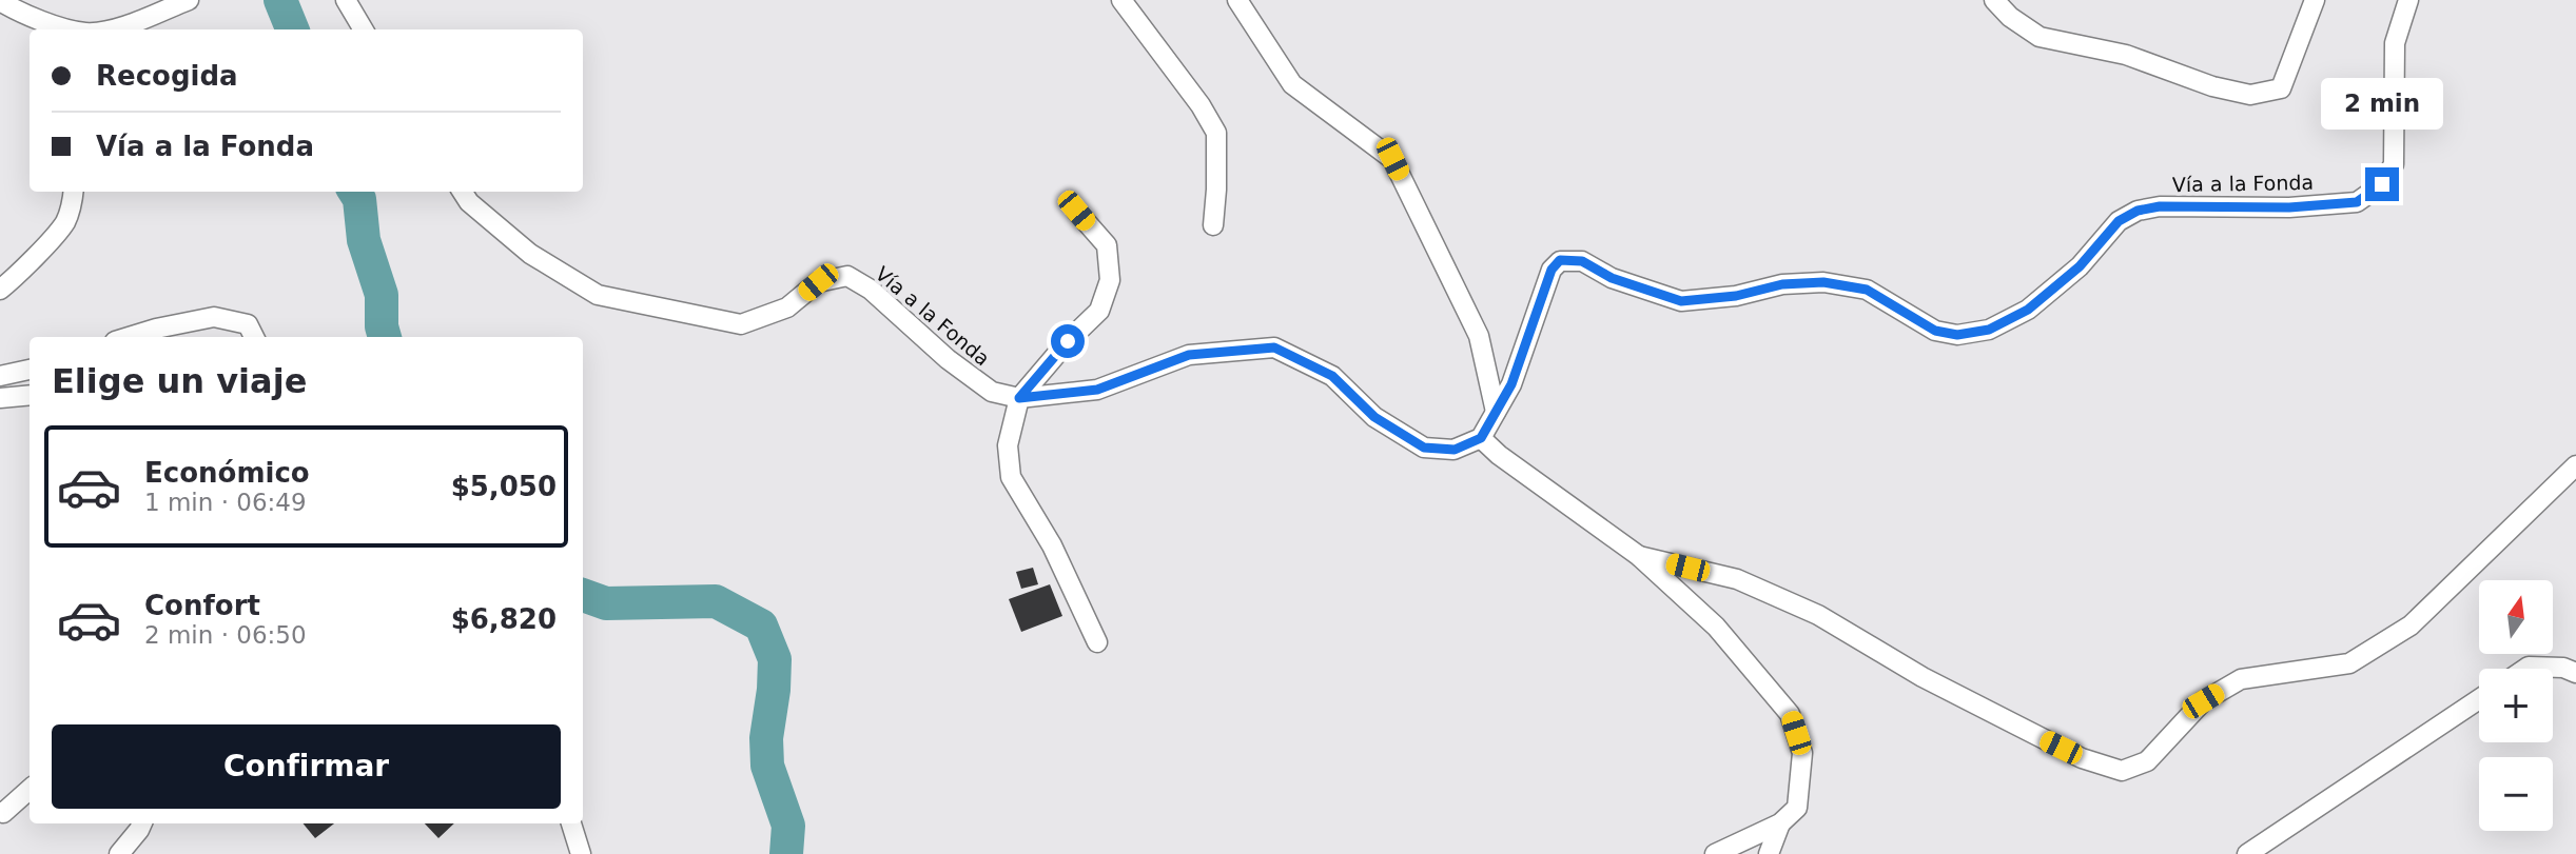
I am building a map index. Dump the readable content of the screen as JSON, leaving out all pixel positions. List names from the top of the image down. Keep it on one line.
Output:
{"streets":{"street":["Vía a la Fonda"]},"north":"top","page":{"banner":["Recogida","Vía a la Fonda"],"bubble":"2 min","heading":"Elige un viaje","list":[{"name":"Económico","note":"1 min · 06:49","value":"$5,050"},{"name":"Confort","note":"2 min · 06:50","value":"$6,820"}],"map_buttons":["+","−"],"buttons":"Confirmar"}}
